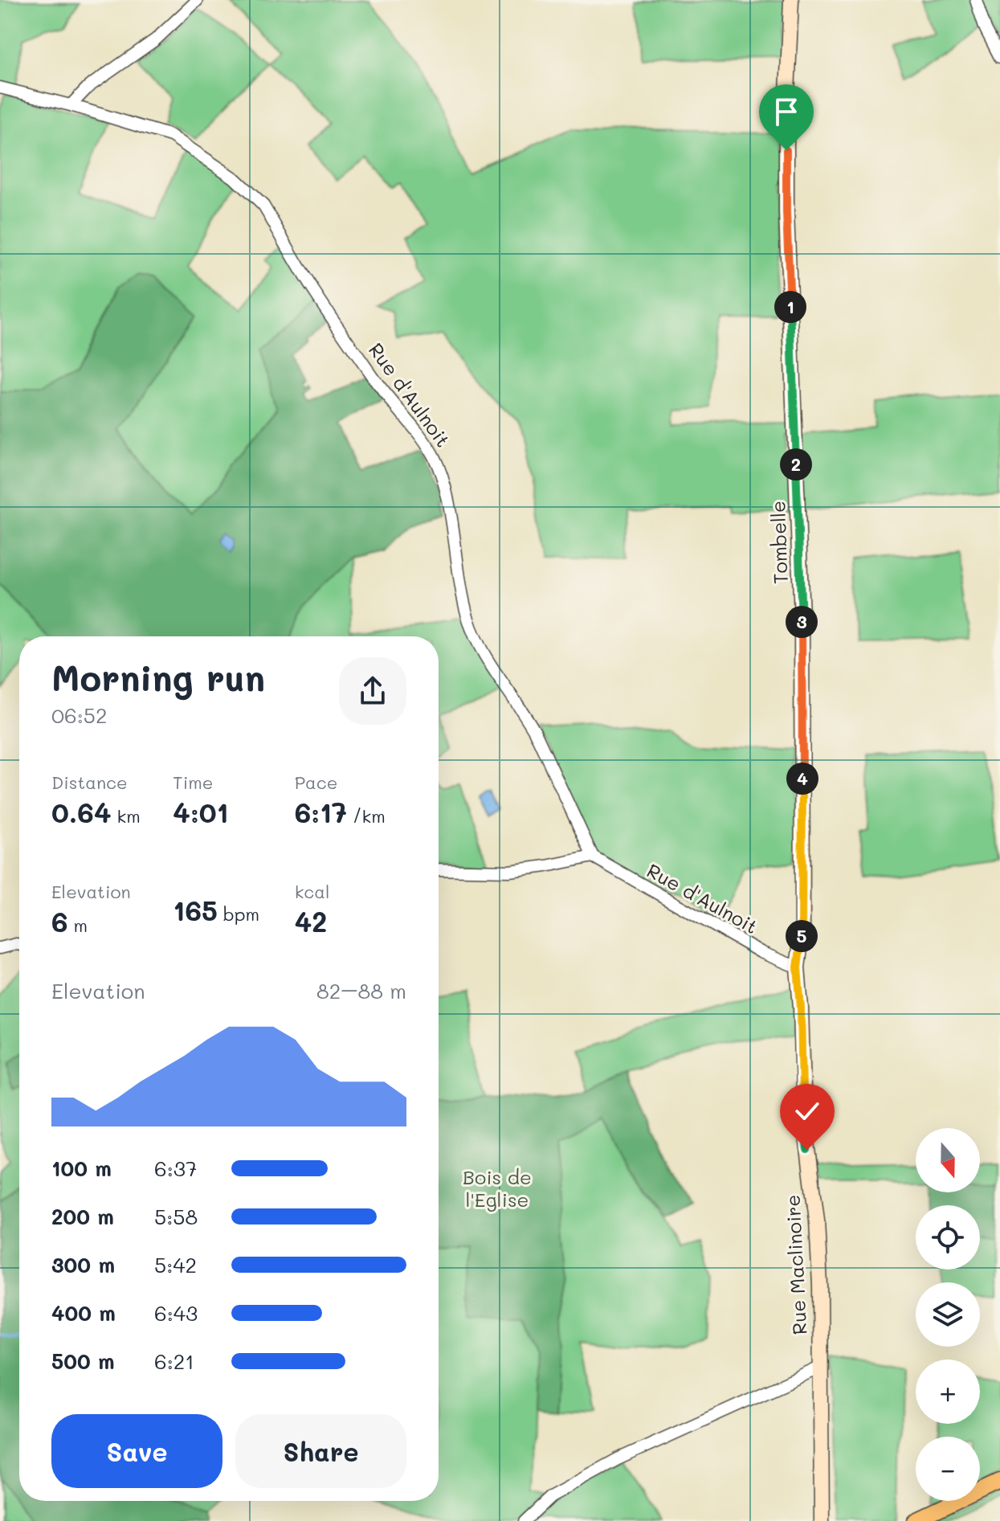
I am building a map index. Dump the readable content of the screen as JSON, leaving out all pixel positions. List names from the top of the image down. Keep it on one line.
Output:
{"streets":{"street":["Rue d'Aulnoit","Tombelle","Rue Maclinoire"]},"crossings":[["Rue d'Aulnoit","Tombelle"],["Rue d'Aulnoit","Rue Maclinoire"],["Tombelle","Rue Maclinoire"]],"parks":["Bois de l'Eglise"],"north":"bottom","page":{"pins":["1","2","3","4","5"],"heading":["Morning run","06:52"],"stats":[["Distance","0.64 km"],["Time","4:01"],["Pace","6:17 /km"],["Elevation","6 m"],["165 bpm"],["kcal","42"]],"chart":["Elevation","82–88 m"],"map_buttons":["+","−"],"list":[{"name":"100 m","note":"6:37"},{"name":"200 m","note":"5:58"},{"name":"300 m","note":"5:42"},{"name":"400 m","note":"6:43"},{"name":"500 m","note":"6:21"}],"buttons":["Save","Share"]}}
